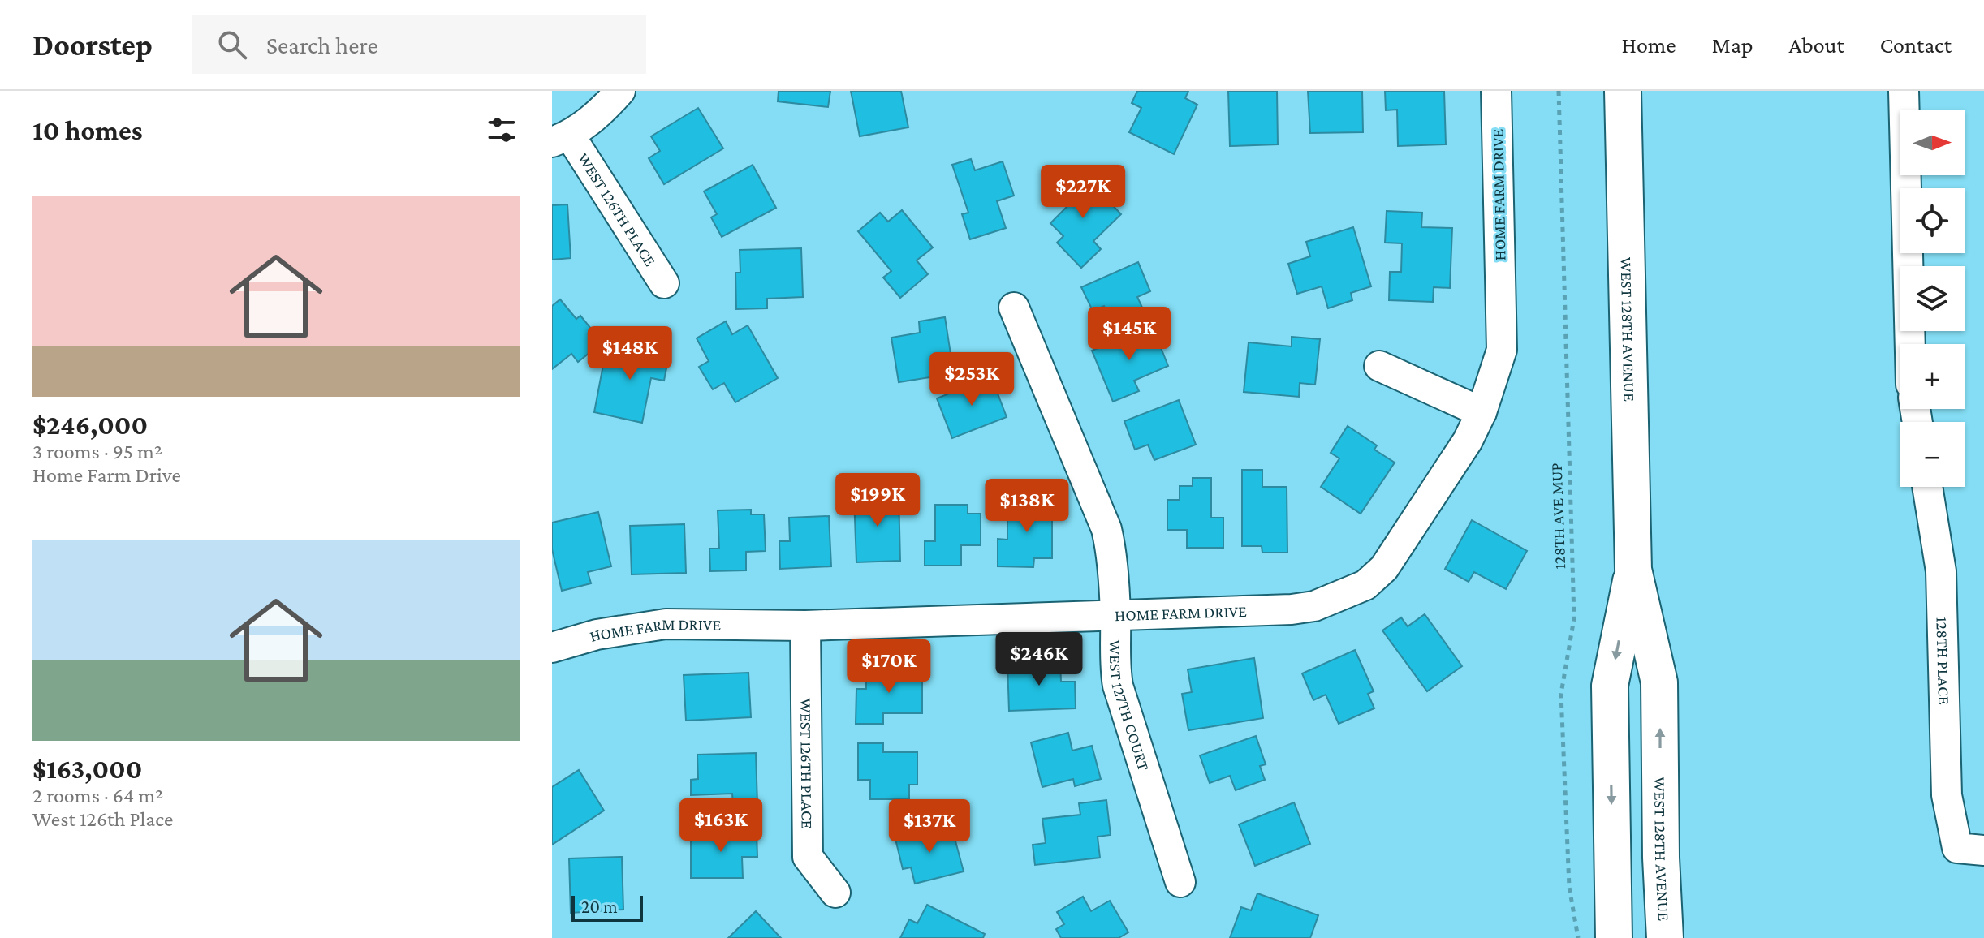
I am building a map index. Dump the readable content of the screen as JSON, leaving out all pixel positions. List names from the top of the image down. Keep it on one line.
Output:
{"streets":{"main road":["WEST 128TH AVENUE"],"street":["HOME FARM DRIVE","WEST 126TH PLACE","128TH PLACE","WEST 127TH COURT"],"path":["128TH AVE MUP"]},"crossings":[["HOME FARM DRIVE","WEST 126TH PLACE"],["HOME FARM DRIVE","WEST 127TH COURT"]],"scale_bar":"20 m","north":"right","page":{"header":"Doorstep","search":"Search here","nav":["Home","Map","About","Contact"],"heading":"10 homes","map_buttons":["+","−"],"price":["$227K","$145K","$148K","$253K","$199K","$138K","$246K","$170K","$163K","$137K"],"list":[{"name":"$246,000","note":"3 rooms · 95 m² · Home Farm Drive"},{"name":"$163,000","note":"2 rooms · 64 m² · West 126th Place"}],"scale":"20 m"}}
